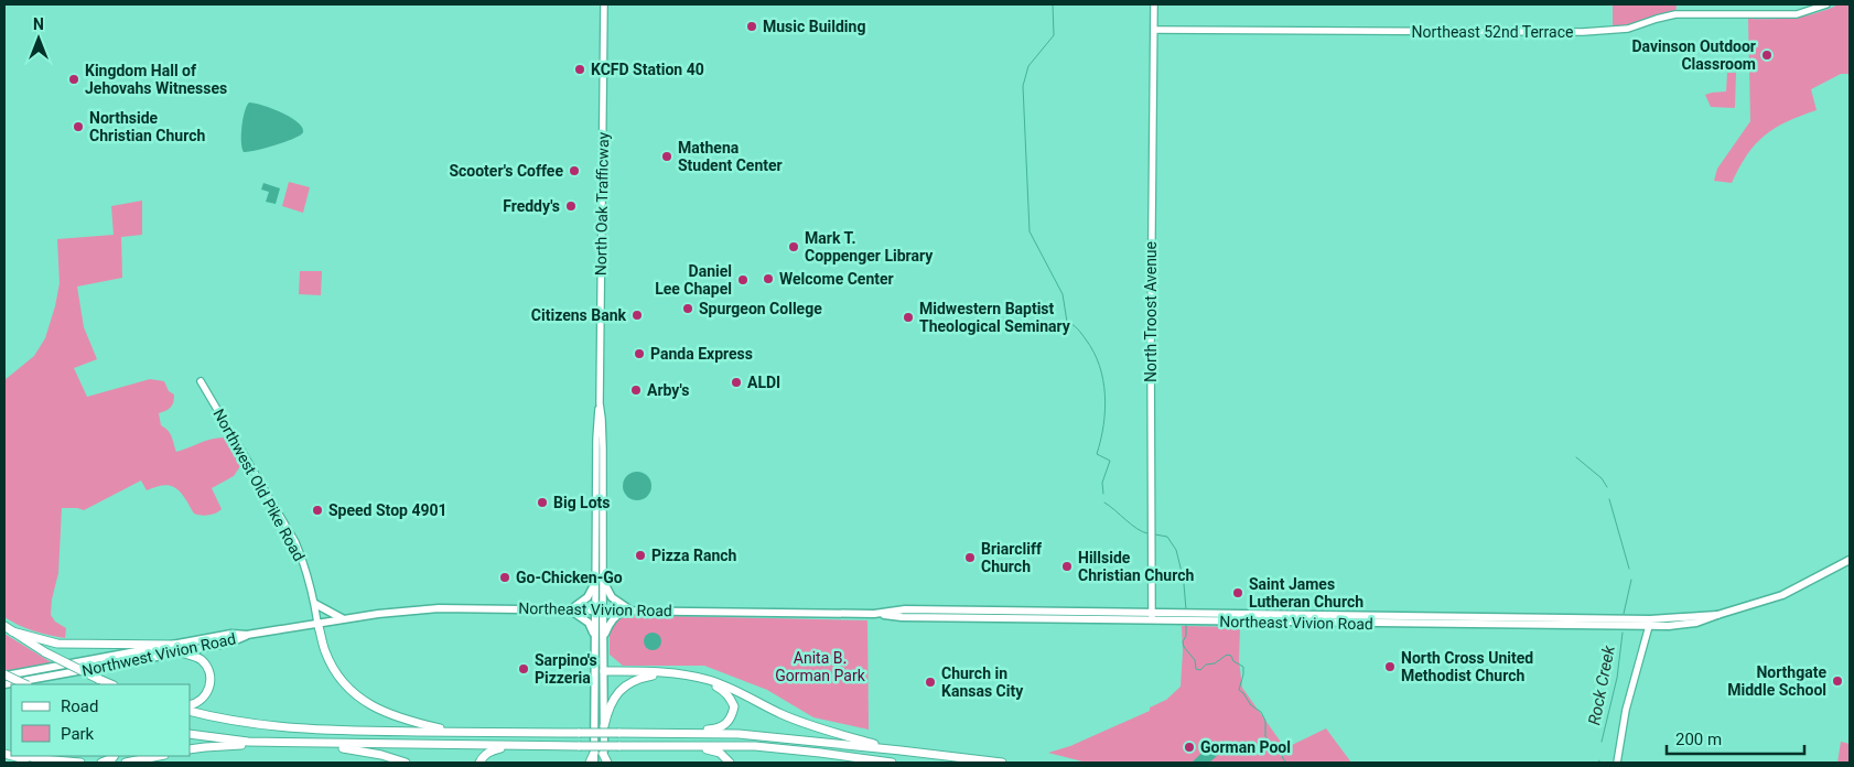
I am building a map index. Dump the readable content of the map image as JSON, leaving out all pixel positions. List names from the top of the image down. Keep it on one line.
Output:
{"streets":{"main road":["North Oak Trafficway","Northeast Vivion Road","Northwest Vivion Road"],"street":["Northeast 52nd Terrace","North Troost Avenue","Northwest Old Pike Road"]},"crossings":[["Northeast 52nd Terrace","North Troost Avenue"],["North Oak Trafficway","Northeast Vivion Road"],["North Troost Avenue","Northeast Vivion Road"],["Northwest Old Pike Road","Northeast Vivion Road"],["Northwest Old Pike Road","Northwest Vivion Road"],["Northeast Vivion Road","Northwest Vivion Road"]],"water":["Rock Creek"],"parks":["Anita B. Gorman Park"],"places":["Music Building","Davinson Outdoor Classroom","KCFD Station 40","Kingdom Hall of Jehovahs Witnesses","Northside Christian Church","Mathena Student Center","Scooter's Coffee","Freddy's","Mark T. Coppenger Library","Welcome Center","Daniel Lee Chapel","Spurgeon College","Citizens Bank","Midwestern Baptist Theological Seminary","Panda Express","ALDI","Arby's","Big Lots","Speed Stop 4901","Pizza Ranch","Briarcliff Church","Hillside Christian Church","Go-Chicken-Go","Saint James Lutheran Church","North Cross United Methodist Church","Sarpino's Pizzeria","Northgate Middle School","Church in Kansas City","Gorman Pool"],"legend":["Road","Park"],"scale_bar":"200 m","north":"top"}
